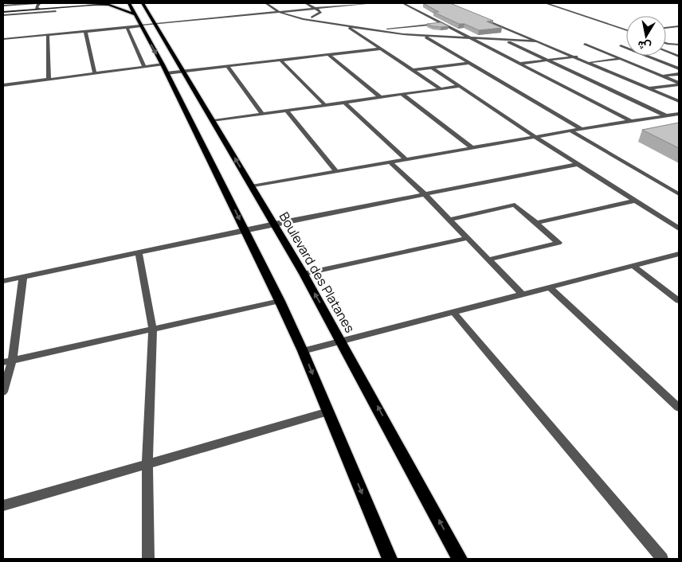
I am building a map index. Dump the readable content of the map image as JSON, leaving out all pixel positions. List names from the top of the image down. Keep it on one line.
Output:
{"streets":{"main road":["Boulevard des Platanes"]},"north":"bottom"}
